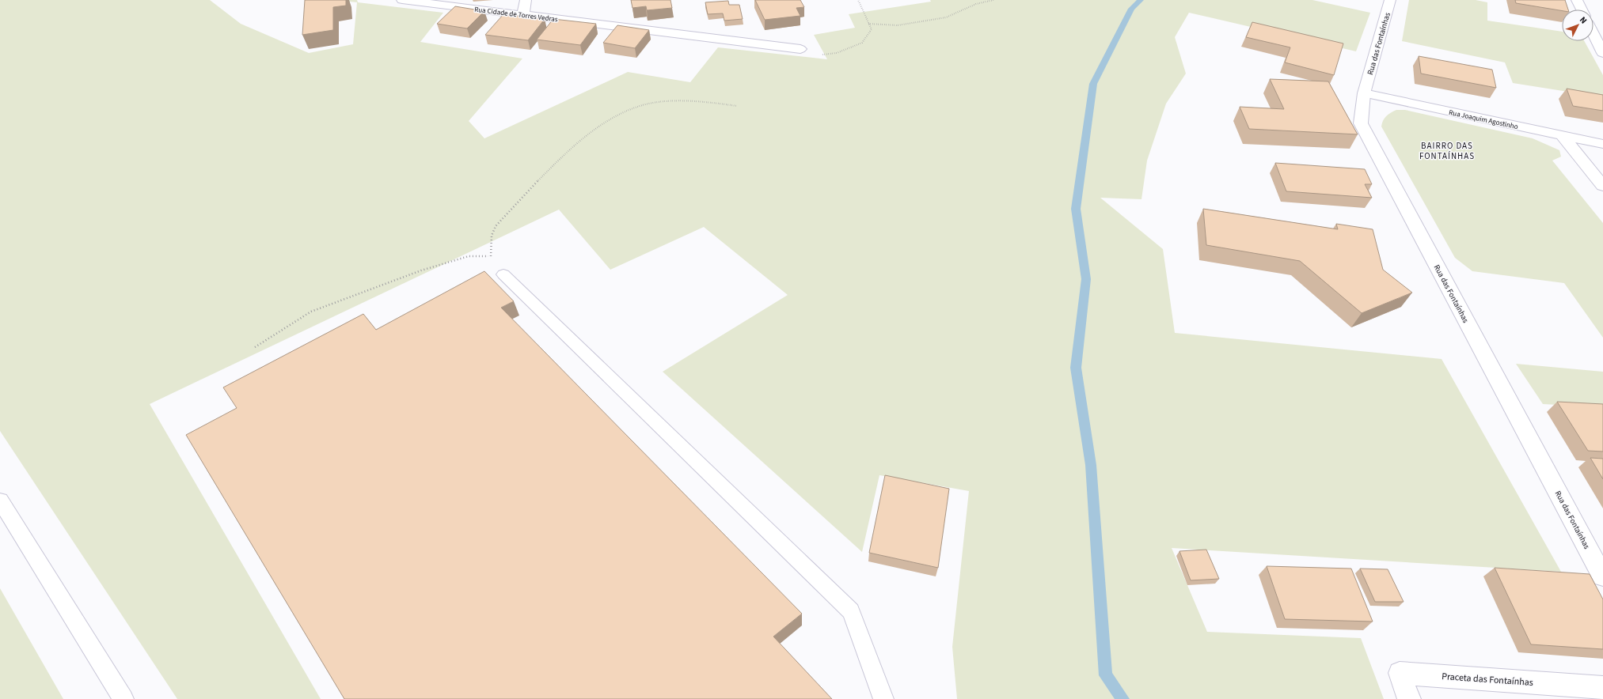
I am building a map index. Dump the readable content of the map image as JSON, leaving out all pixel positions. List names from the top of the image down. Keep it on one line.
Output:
{"streets":{"street":["Rua Cidade de Torres Vedras","Rua das Fontaínhas","Rua Joaquim Agostinho","Praceta das Fontaínhas"]},"crossings":[["Rua das Fontaínhas","Rua Joaquim Agostinho"]],"districts":["BAIRRO DAS FONTAÍNHAS"],"north":"top right"}
